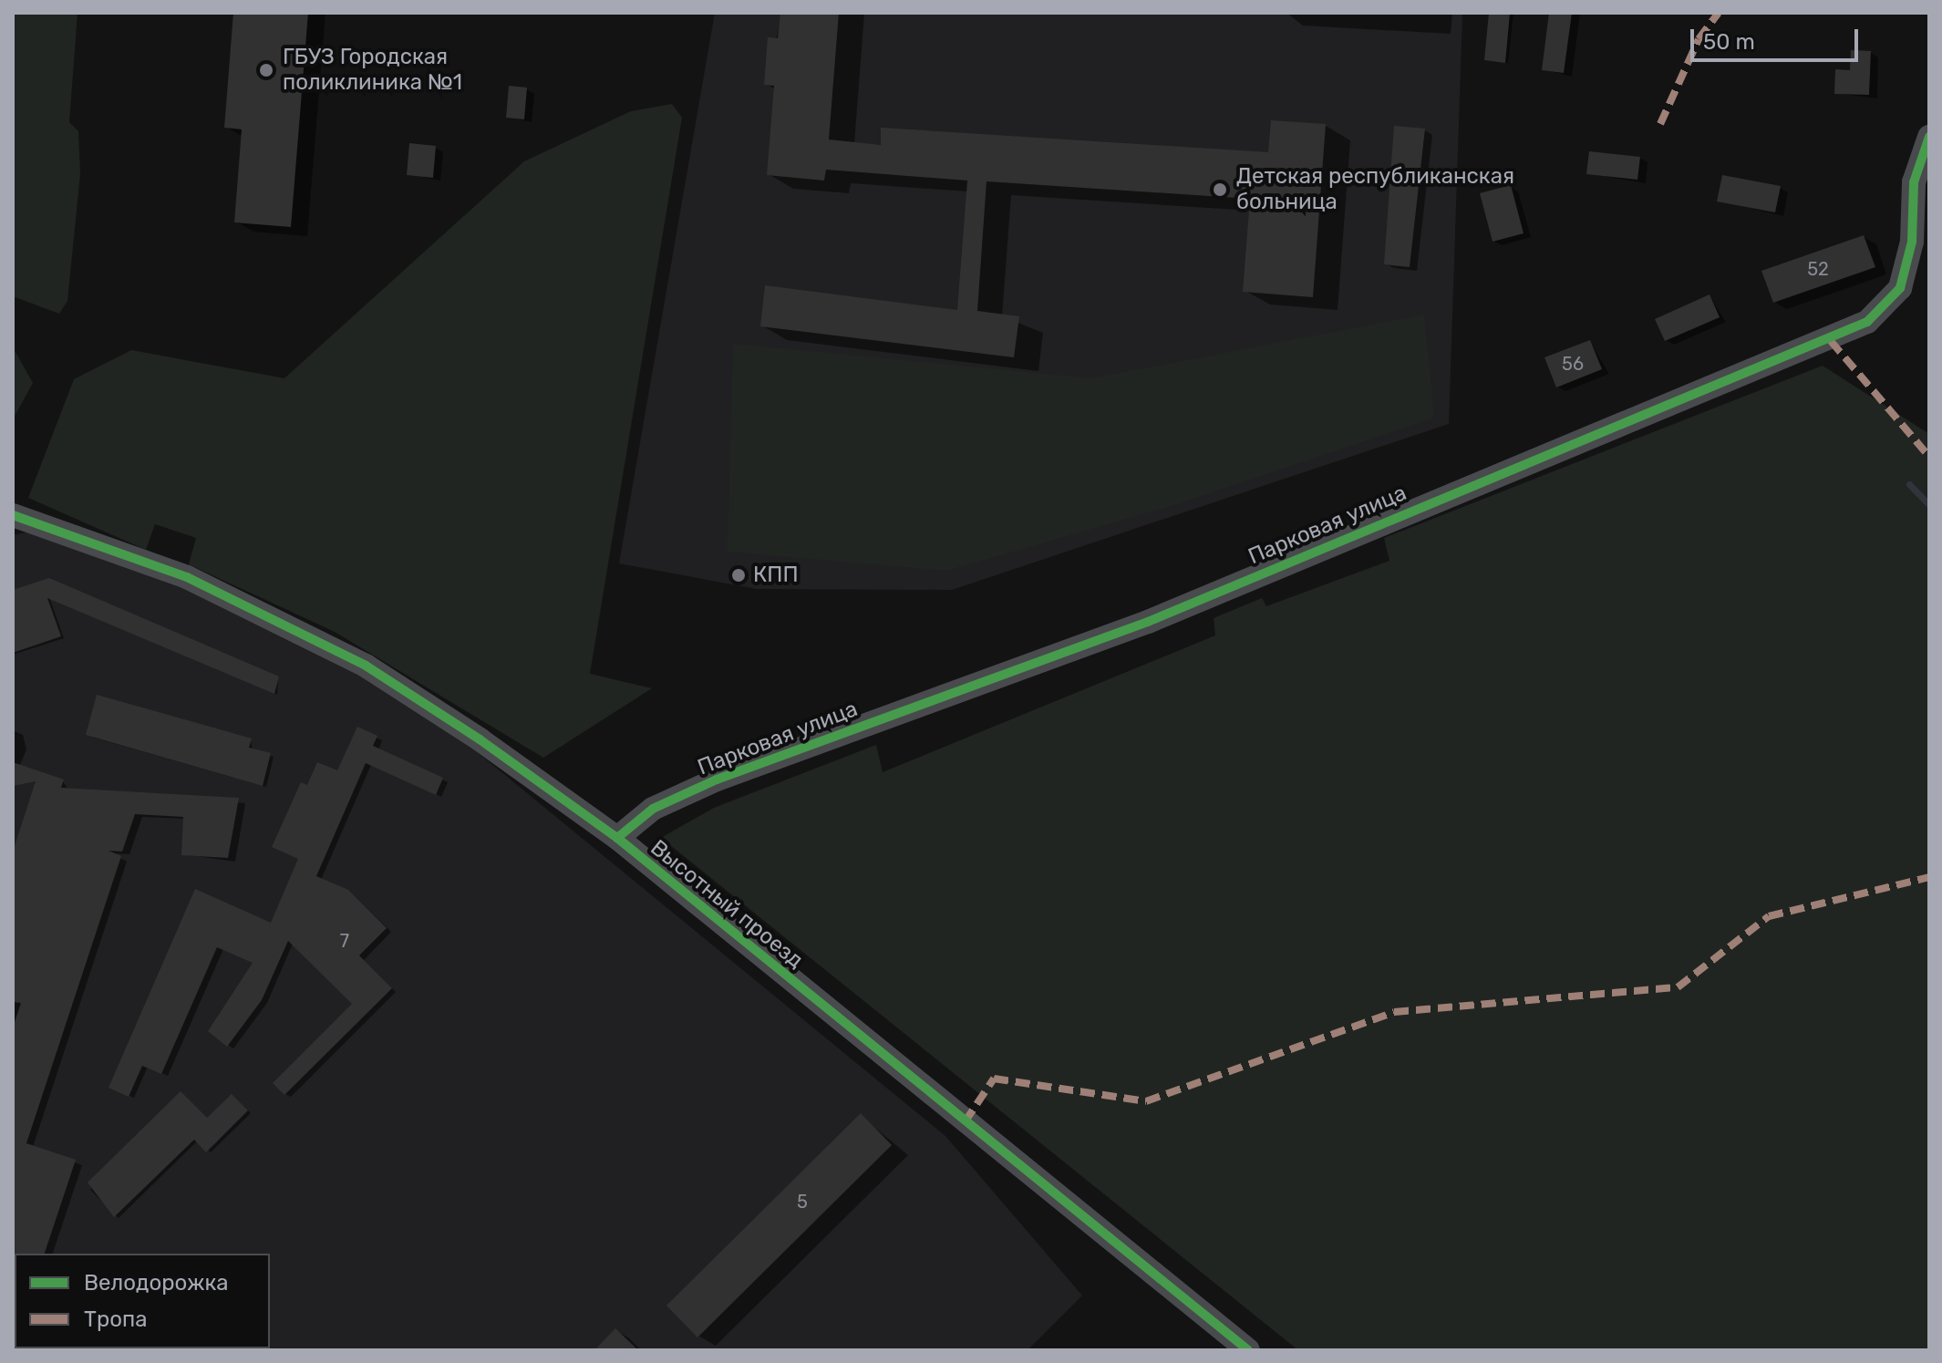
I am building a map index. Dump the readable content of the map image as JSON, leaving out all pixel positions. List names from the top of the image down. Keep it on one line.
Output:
{"streets":{"street":["Парковая улица","Высотный проезд"]},"crossings":[["Парковая улица","Высотный проезд"]],"places":["ГБУЗ Городская поликлиника №1","Детская республиканская больница","КПП"],"house_numbers":["52","56","7","5"],"legend":["Велодорожка","Тропа"],"scale_bar":"50 m"}
